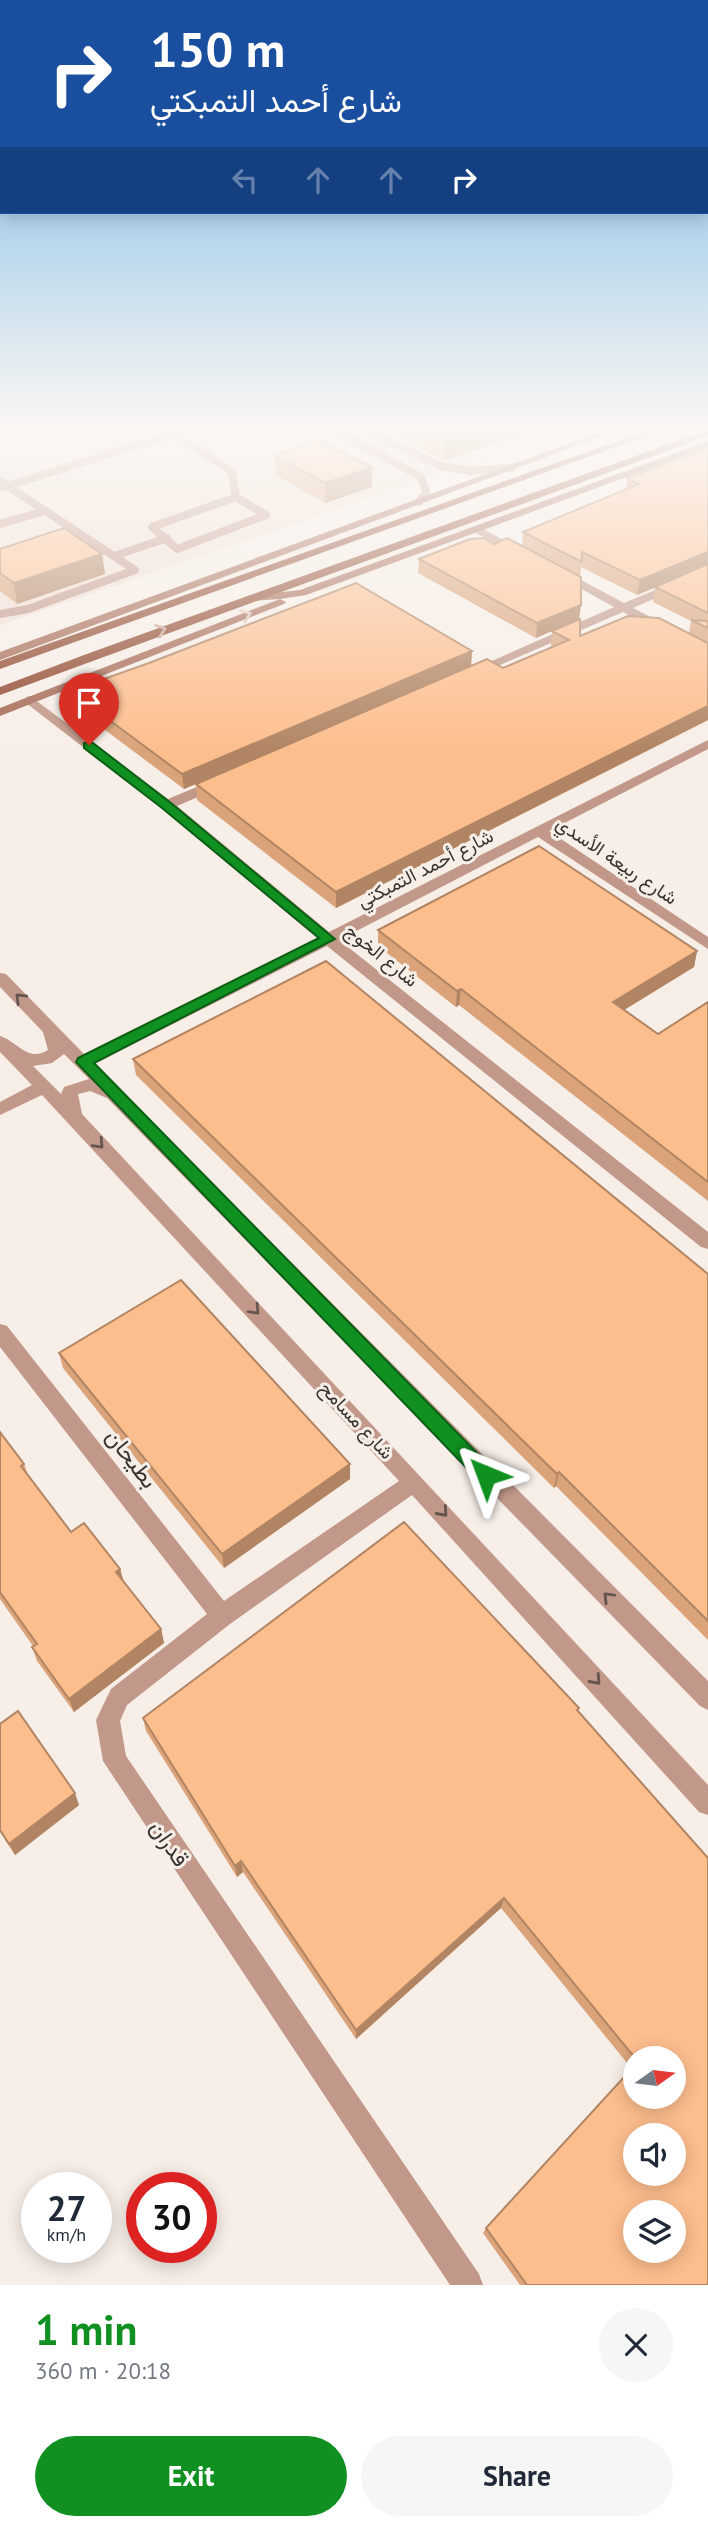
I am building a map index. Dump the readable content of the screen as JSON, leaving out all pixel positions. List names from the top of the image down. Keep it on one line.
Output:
{"streets":{"street":["شارع ربيعة الأسدي","شارع أحمد التمبكتي","شارع الخوج","شارع مسامح","بطيحان","قدران"]},"crossings":[["شارع ربيعة الأسدي","شارع أحمد التمبكتي"],["شارع أحمد التمبكتي","شارع الخوج"],["شارع مسامح","قدران"],["بطيحان","قدران"]],"north":"right","page":{"turn":["150 m","شارع أحمد التمبكتي"],"speed":"27 km/h","limit":"30","heading":["1 min","360 m · 20:18"],"buttons":["Exit","Share"]}}
